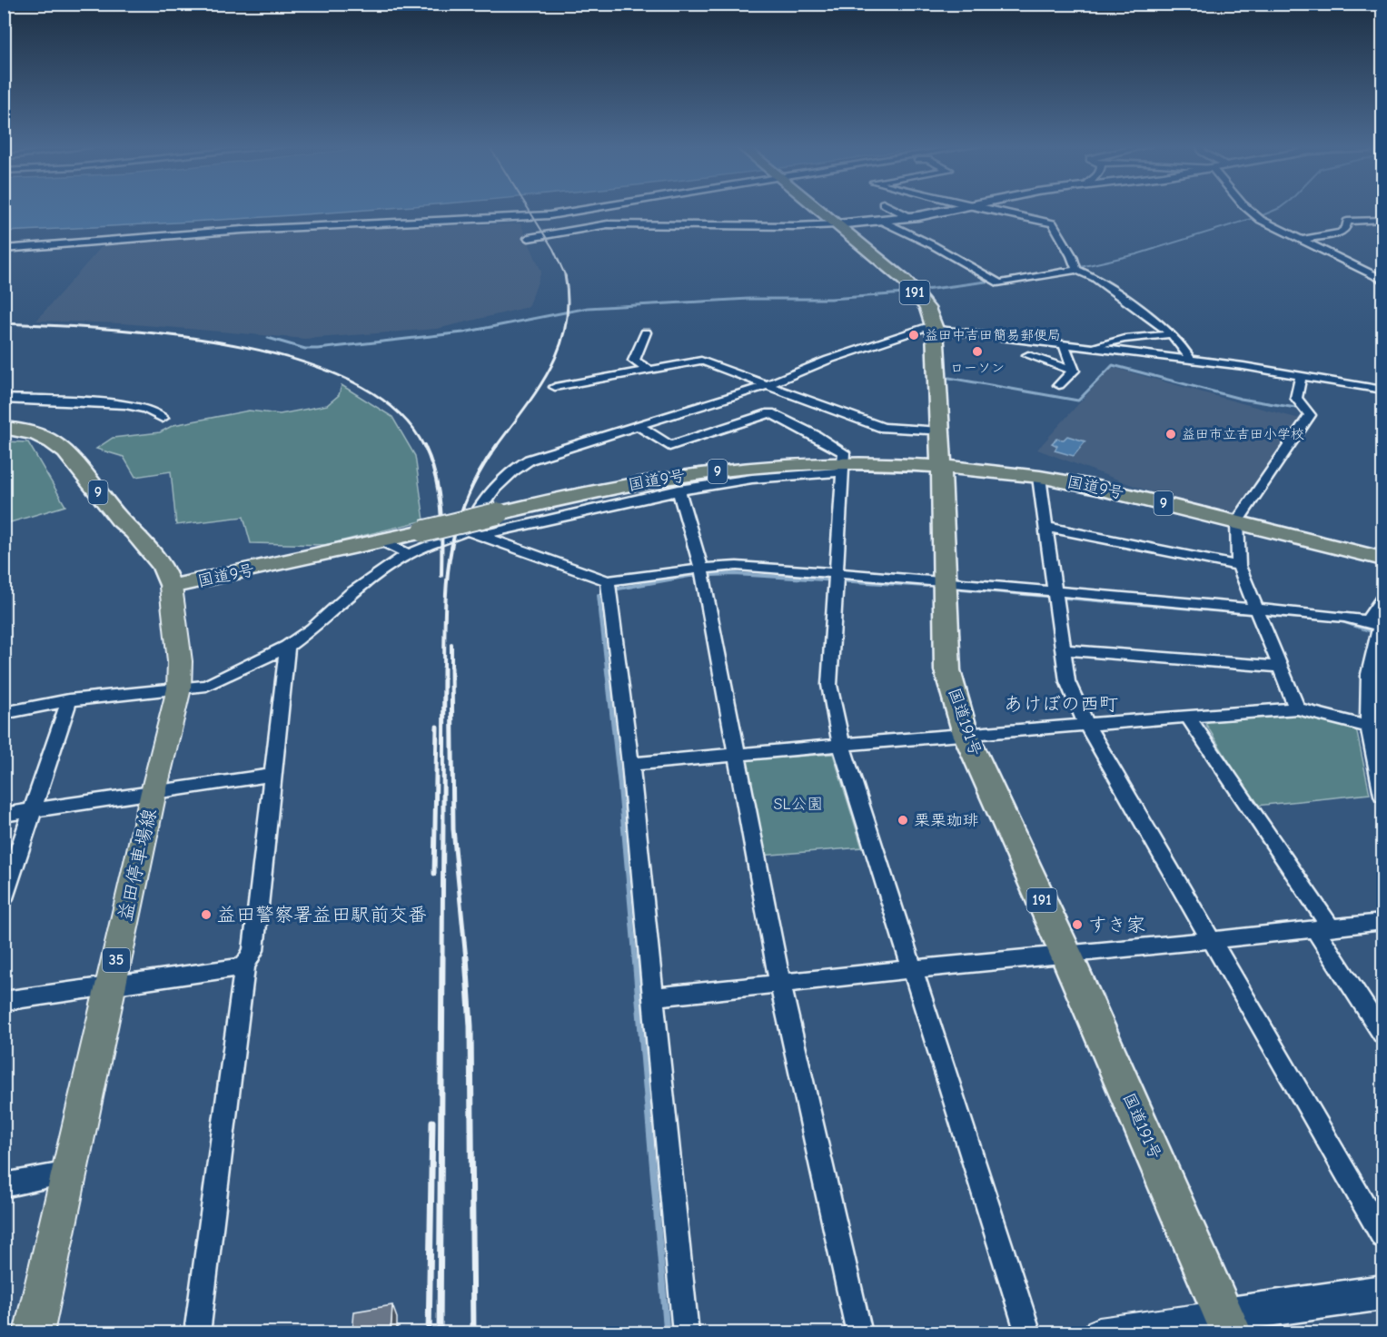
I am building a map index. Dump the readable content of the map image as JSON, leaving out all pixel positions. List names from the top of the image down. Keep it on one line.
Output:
{"streets":{"highway":["191","9","国道9号","国道191号"],"main road":["益田停車場線","35"]},"crossings":[["9","国道9号"],["9","益田停車場線"],["国道9号","国道191号"],["国道9号","益田停車場線"]],"districts":["あけぼの西町"],"parks":["SL公園"],"places":["益田中吉田簡易郵便局","ローソン","益田市立吉田小学校","栗栗珈琲","益田警察署益田駅前交番","すき家"]}
